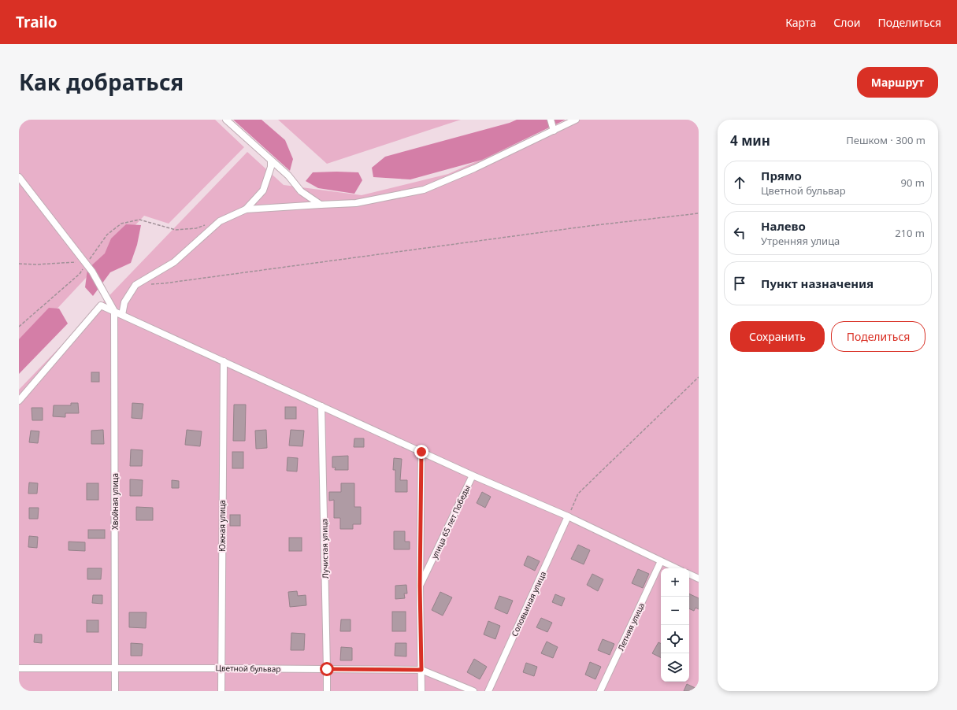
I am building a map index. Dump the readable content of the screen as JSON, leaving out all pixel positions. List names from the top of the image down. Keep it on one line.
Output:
{"streets":{"street":["Хвойная улица","улица 65 лет Победы","Южная улица","Лучистая улица","Соловьиная улица","Летняя улица","Цветной бульвар"]},"crossings":[["Хвойная улица","Цветной бульвар"],["Южная улица","Цветной бульвар"],["Лучистая улица","Цветной бульвар"]],"page":{"header":"Trailo","nav":["Карта","Слои","Поделиться"],"title":"Как добраться","buttons":["Маршрут",["Сохранить","Поделиться"]],"heading":["4 мин","Пешком · 300 m"],"list":[["Прямо","Цветной бульвар","90 m"],["Налево","Утренняя улица","210 m"],"Пункт назначения"],"map_buttons":["+","−"]}}
